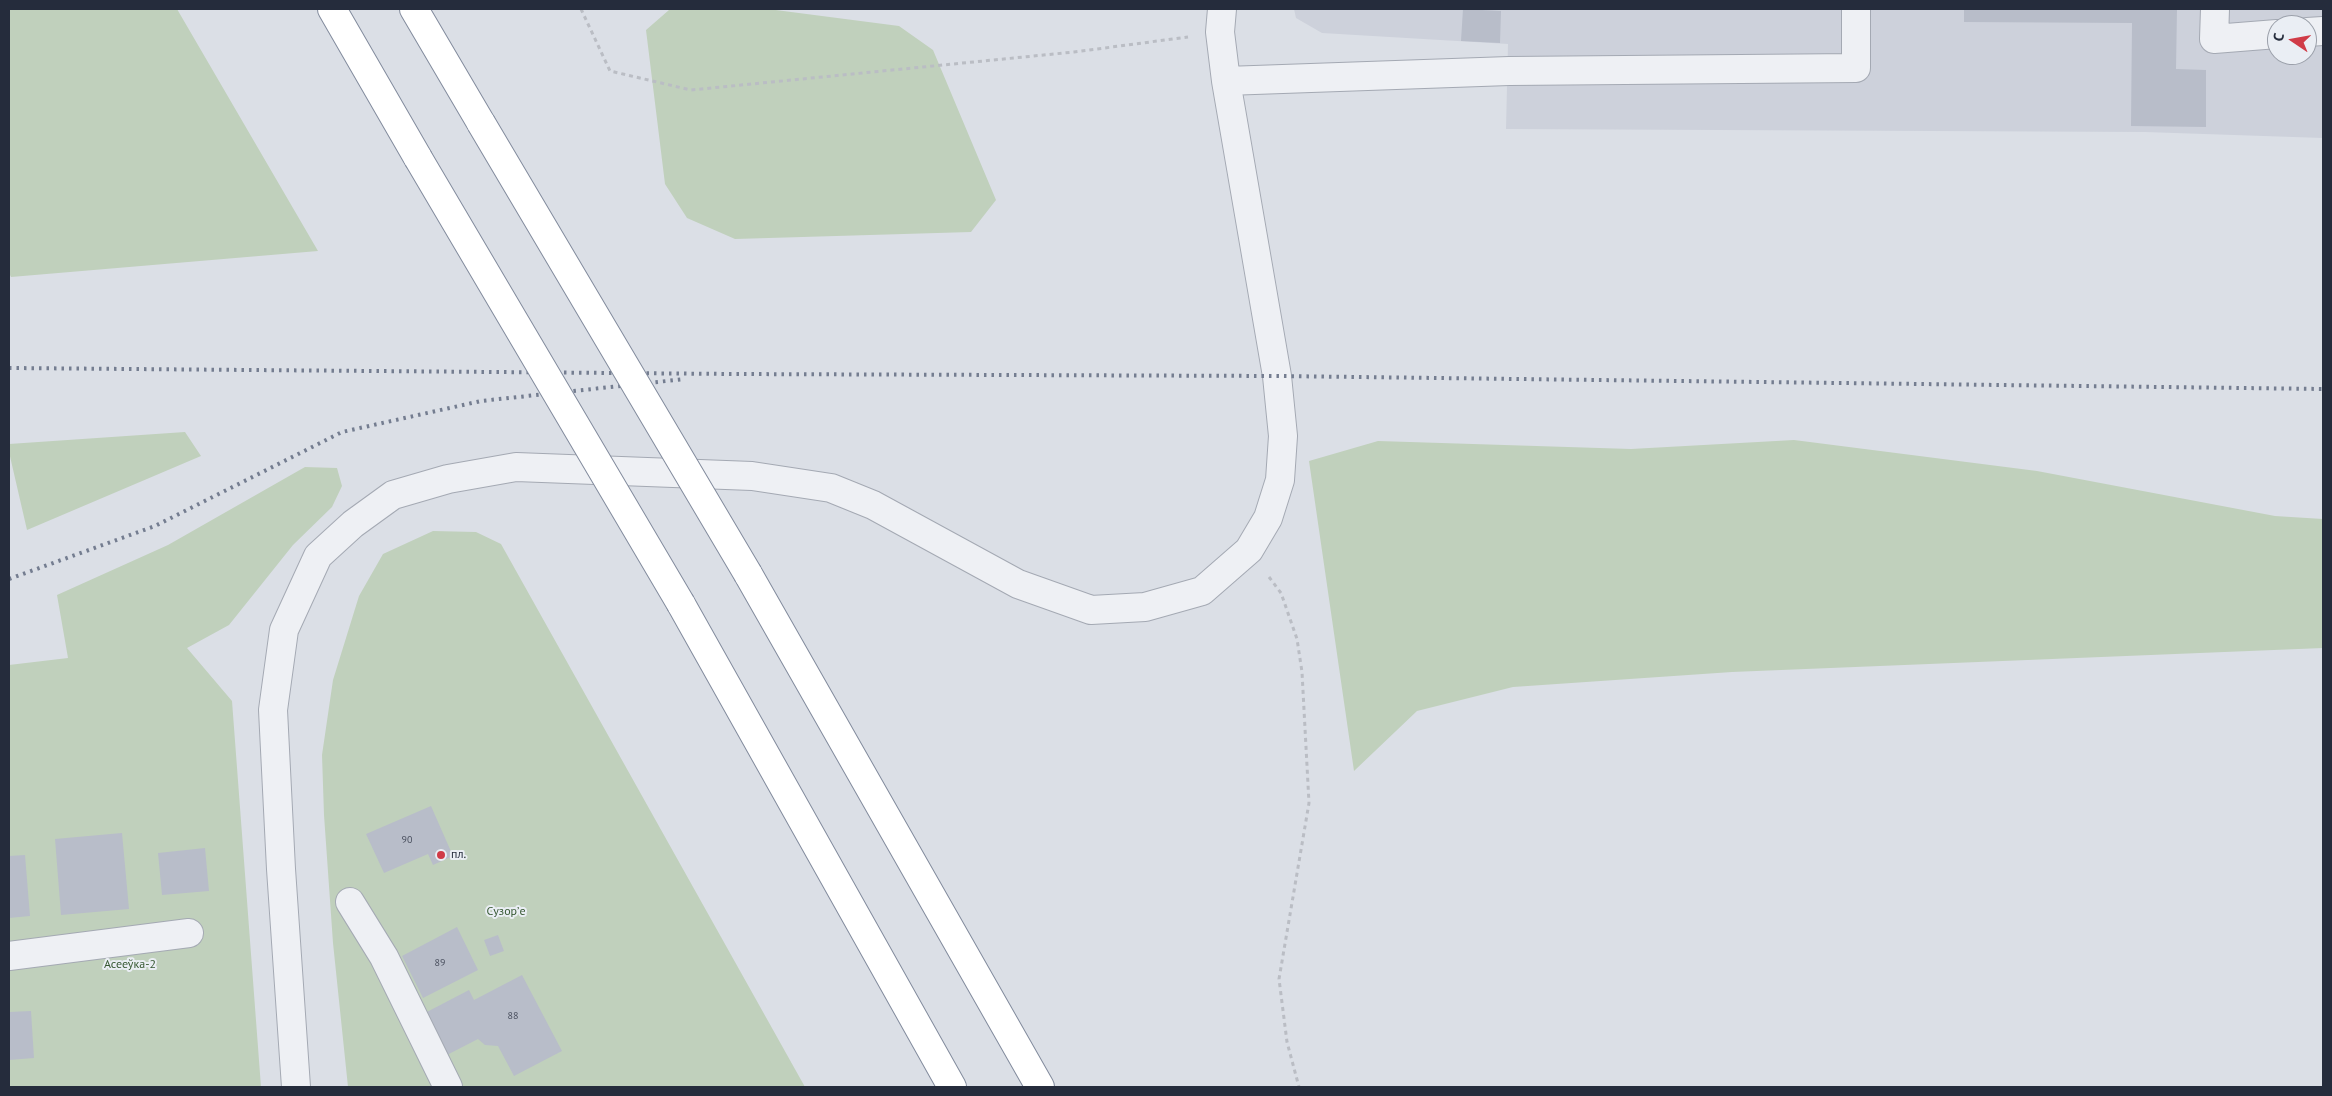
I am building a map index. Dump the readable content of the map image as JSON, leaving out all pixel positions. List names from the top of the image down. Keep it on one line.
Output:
{"parks":["Сузорʼе","Асееўка-2"],"places":["пл."],"house_numbers":["90","89","88"],"north":"left"}
